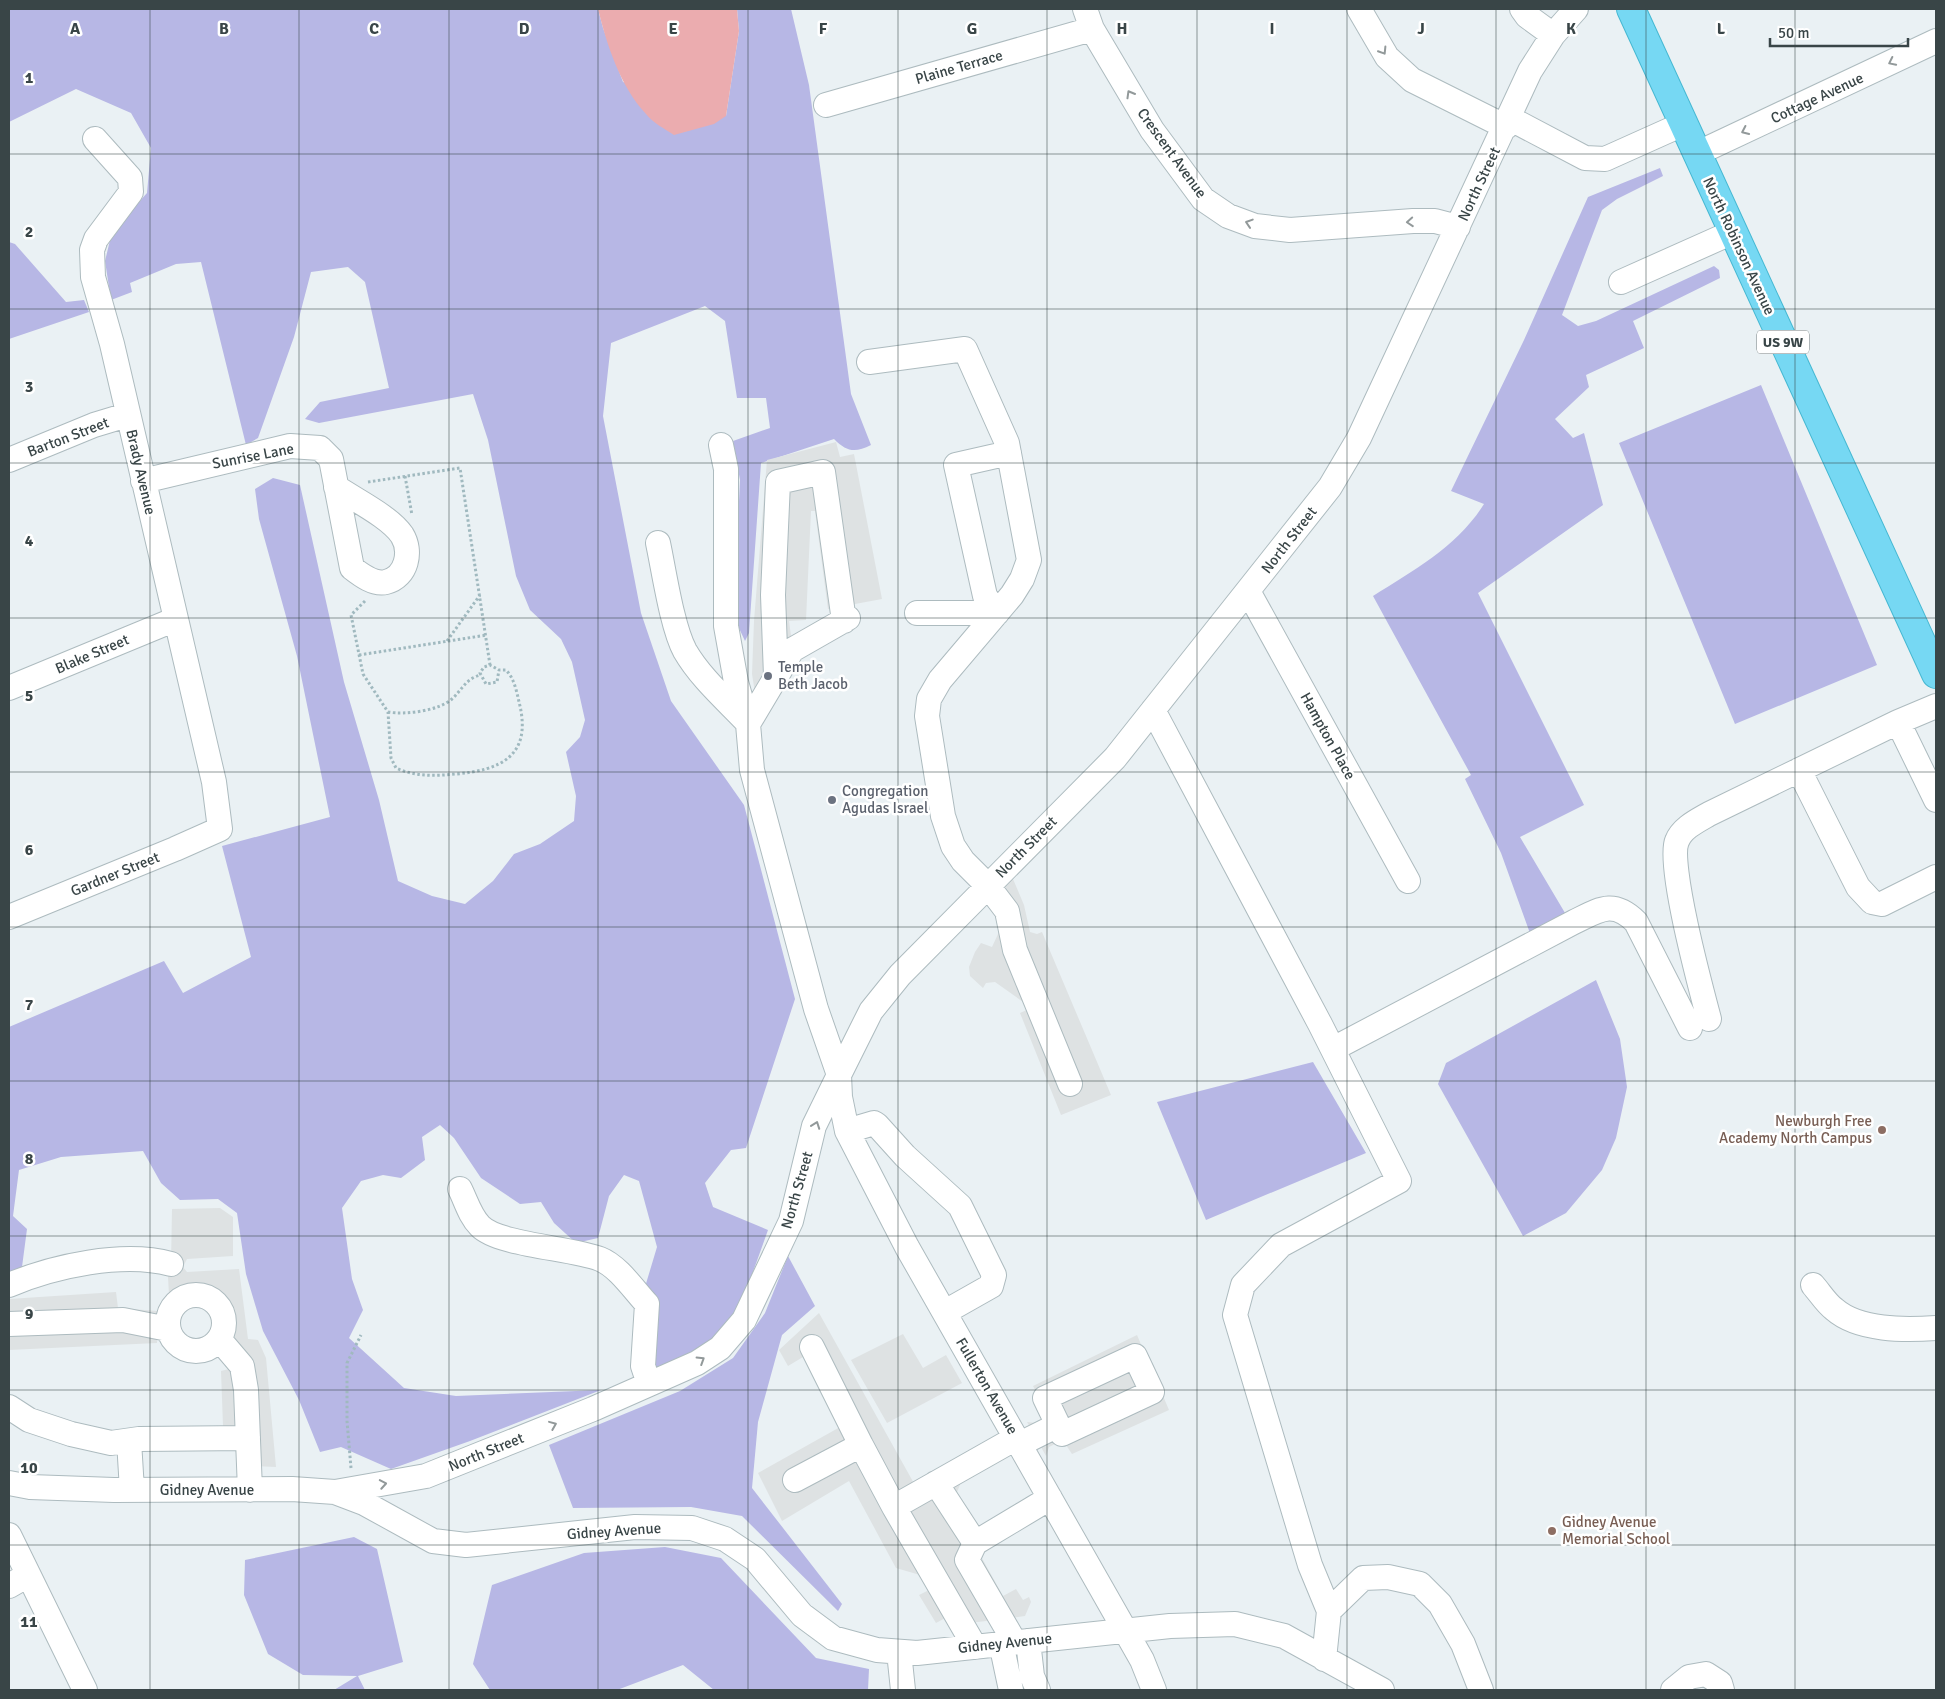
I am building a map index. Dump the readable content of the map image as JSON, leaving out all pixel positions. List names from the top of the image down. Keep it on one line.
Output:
{"streets":{"highway":["North Robinson Avenue","US 9W"],"street":["Plaine Terrace","Cottage Avenue","Crescent Avenue","North Street","Barton Street","Sunrise Lane","Brady Avenue","Blake Street","Hampton Place","Gardner Street","Fullerton Avenue","Gidney Avenue"]},"crossings":[["Plaine Terrace","Crescent Avenue"],["Cottage Avenue","North Robinson Avenue"],["Crescent Avenue","North Street"],["North Street","Hampton Place"],["North Street","Fullerton Avenue"],["North Street","Gidney Avenue"],["Barton Street","Brady Avenue"],["Sunrise Lane","Brady Avenue"],["Brady Avenue","Blake Street"],["Brady Avenue","Gardner Street"],["Fullerton Avenue","Gidney Avenue"]],"one_way":["Cottage Avenue"],"places":["Temple Beth Jacob","Congregation Agudas Israel","Newburgh Free Academy North Campus","Gidney Avenue Memorial School"],"scale_bar":"50 m","grid":{"columns":["A","B","C","D","E","F","G","H","I","J","K","L"],"rows":["1","2","3","4","5","6","7","8","9","10","11"]}}
